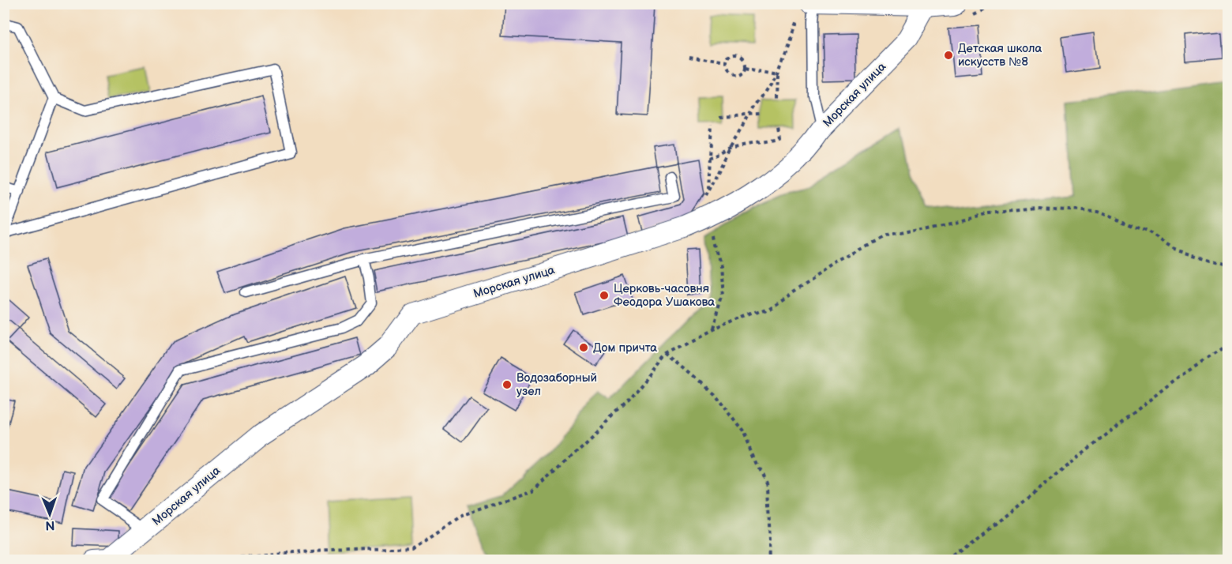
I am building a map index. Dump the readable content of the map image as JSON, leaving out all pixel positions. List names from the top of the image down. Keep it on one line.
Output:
{"streets":{"street":["Морская улица"]},"places":["Детская школа искусств №8","Церковь-часовня Феодора Ушакова","Дом причта","Водозаборный узел"],"north":"bottom"}
